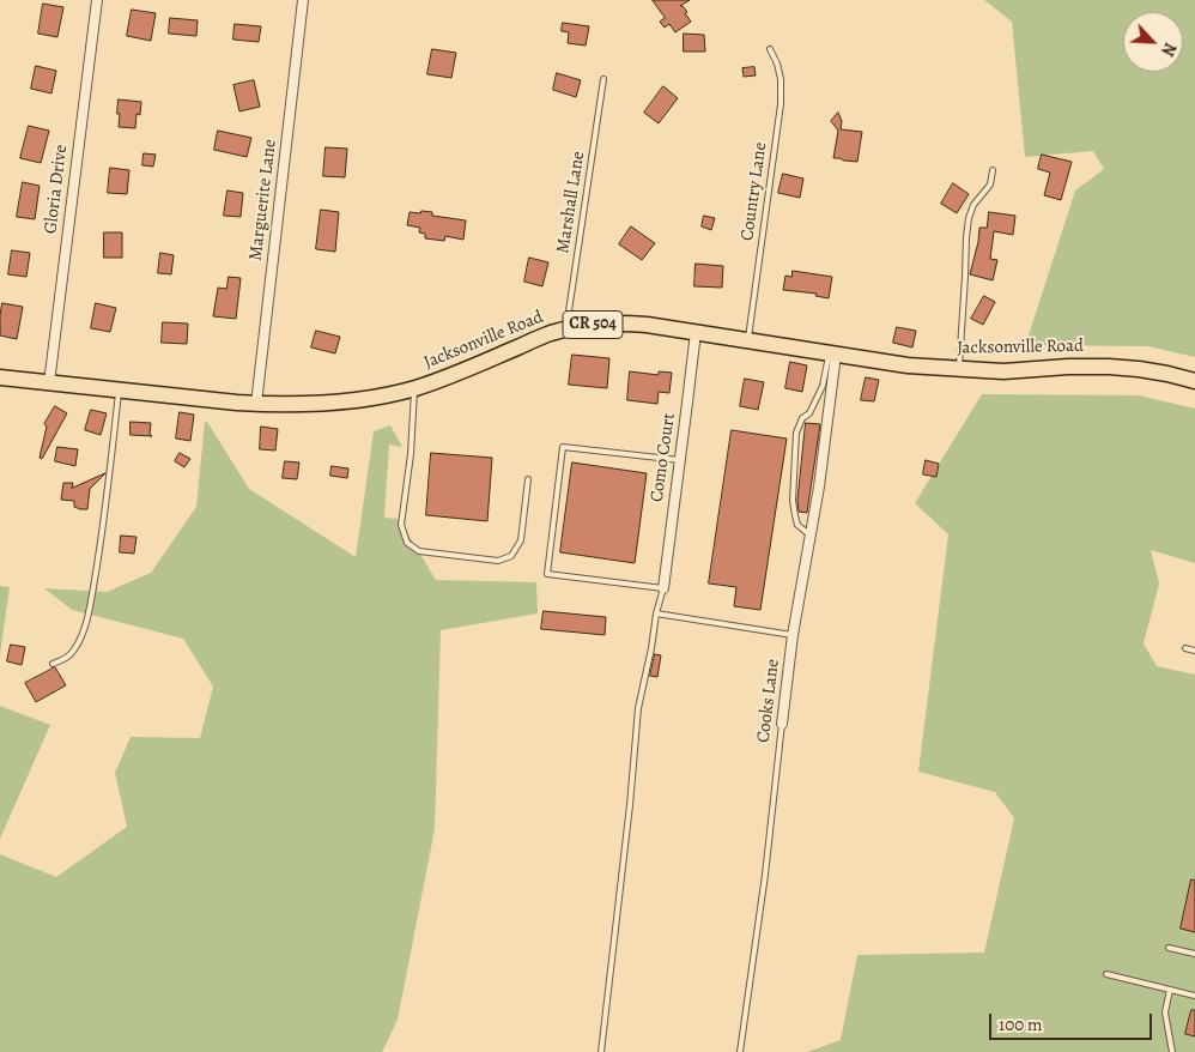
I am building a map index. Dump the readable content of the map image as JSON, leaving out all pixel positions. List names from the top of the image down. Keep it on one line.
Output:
{"streets":{"main road":["CR 504","Jacksonville Road"],"street":["Gloria Drive","Marguerite Lane","Como Court","Cooks Lane"],"lane":["Country Lane","Marshall Lane"]},"crossings":[["Gloria Drive","Jacksonville Road"],["Country Lane","Jacksonville Road"],["Marguerite Lane","Jacksonville Road"],["Marshall Lane","Jacksonville Road"],["Jacksonville Road","Como Court"],["Jacksonville Road","Cooks Lane"]],"scale_bar":"100 m","north":"bottom right"}
